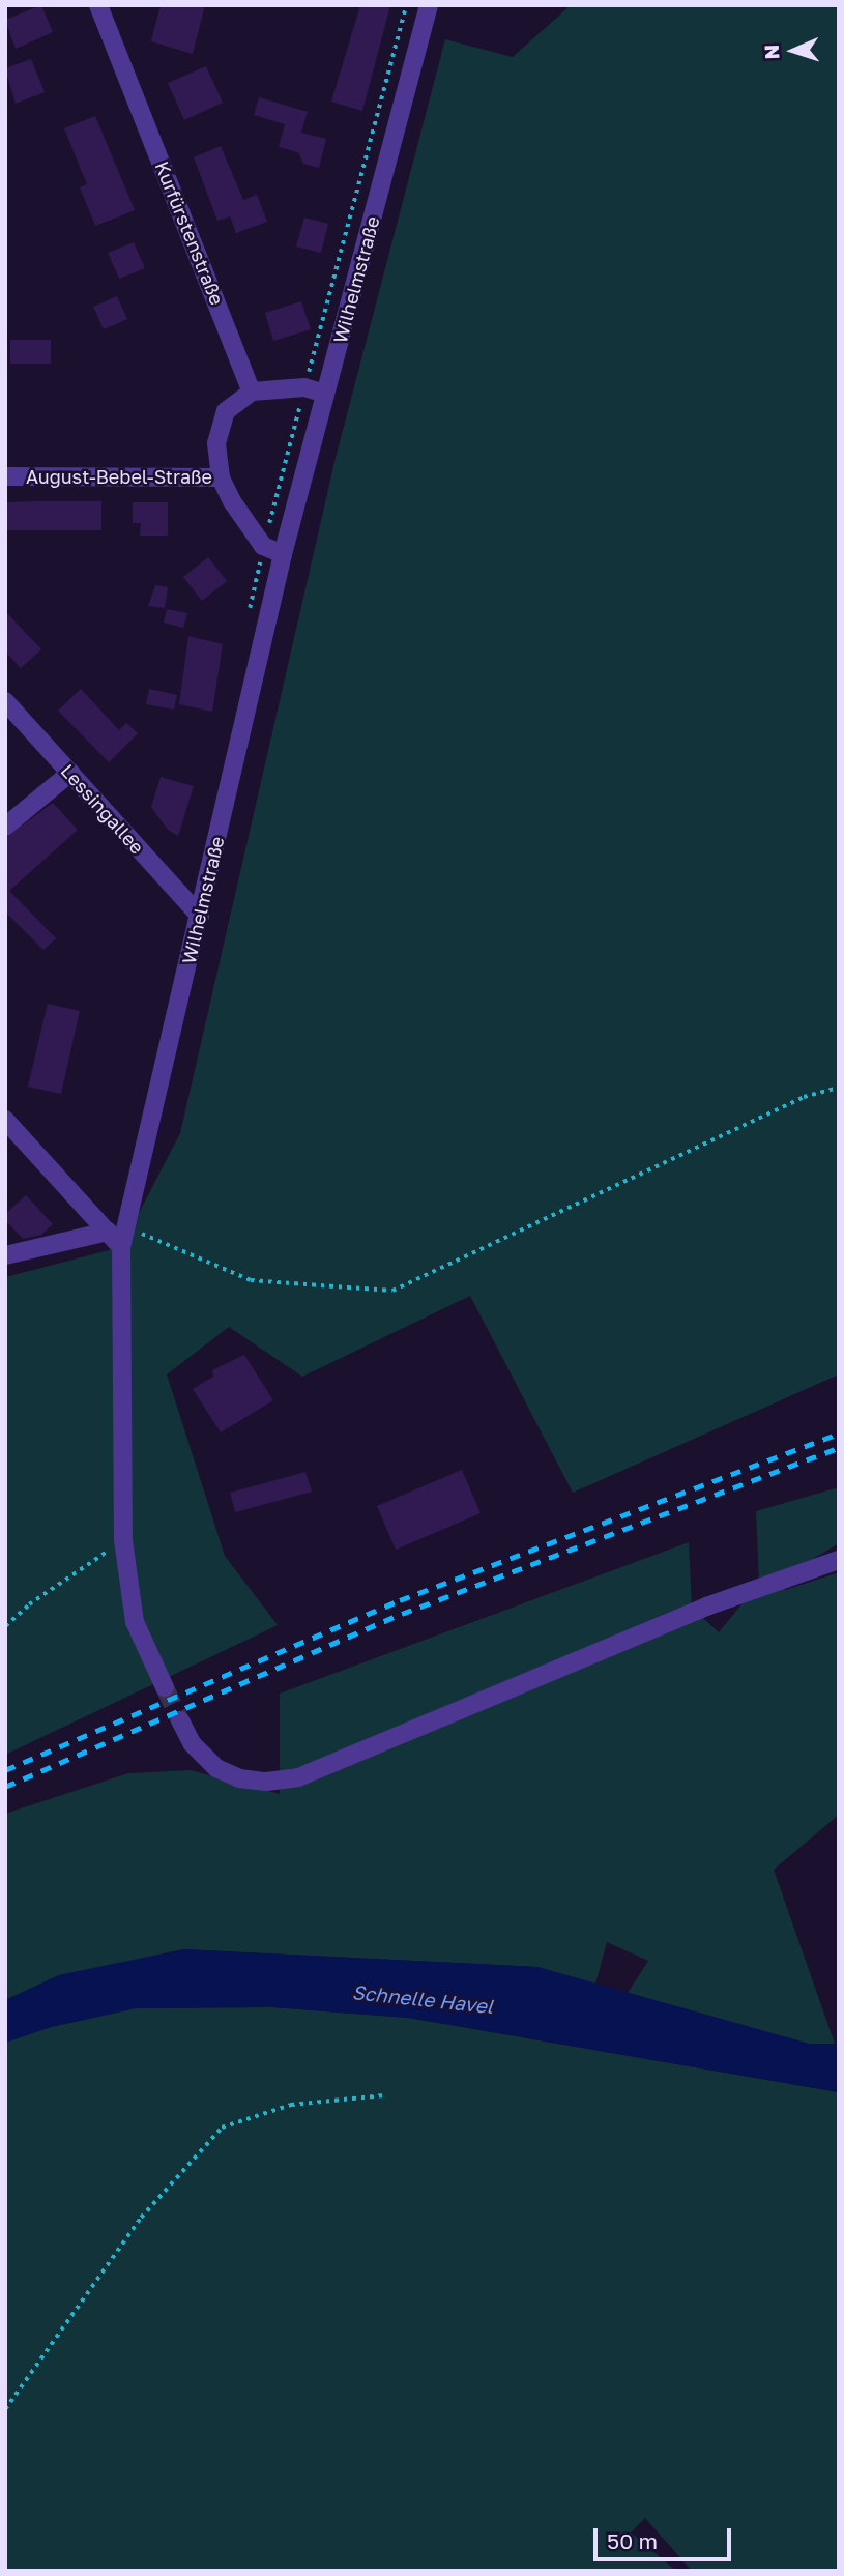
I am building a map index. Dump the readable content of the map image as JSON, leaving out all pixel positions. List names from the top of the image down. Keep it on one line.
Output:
{"streets":{"street":["Kurfürstenstraße","Wilhelmstraße","August-Bebel-Straße","Lessingallee"]},"crossings":[["Kurfürstenstraße","August-Bebel-Straße"],["Wilhelmstraße","Lessingallee"]],"water":["Schnelle Havel"],"scale_bar":"50 m","north":"left"}
